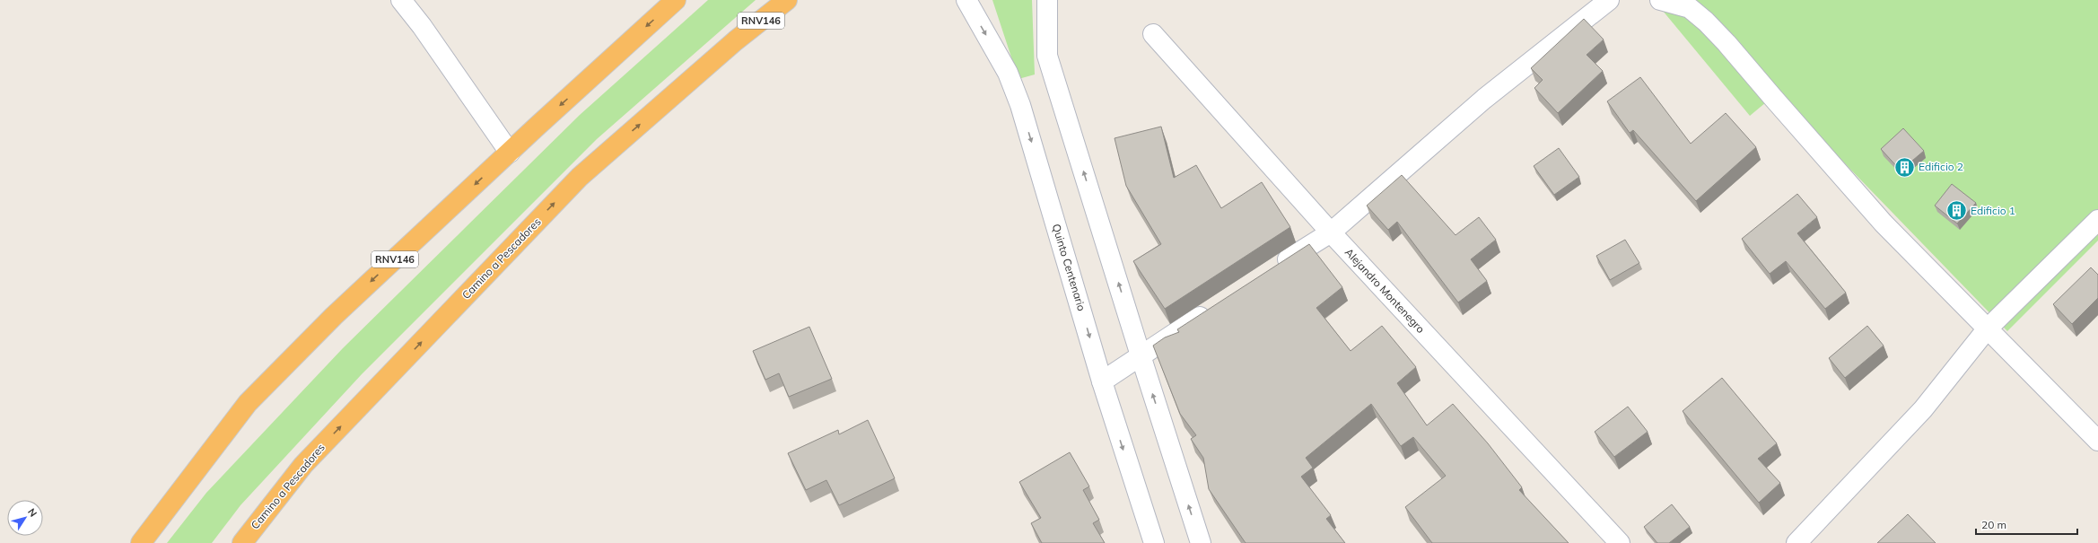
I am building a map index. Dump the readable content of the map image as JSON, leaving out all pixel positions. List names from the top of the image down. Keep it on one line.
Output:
{"streets":{"highway":["RNV146","Camino a Pescadores"],"street":["Quinto Centenario","Alejandro Montenegro"]},"places":{"building":["Edificio 2","Edificio 1"]},"scale_bar":"20 m","north":"top right"}
